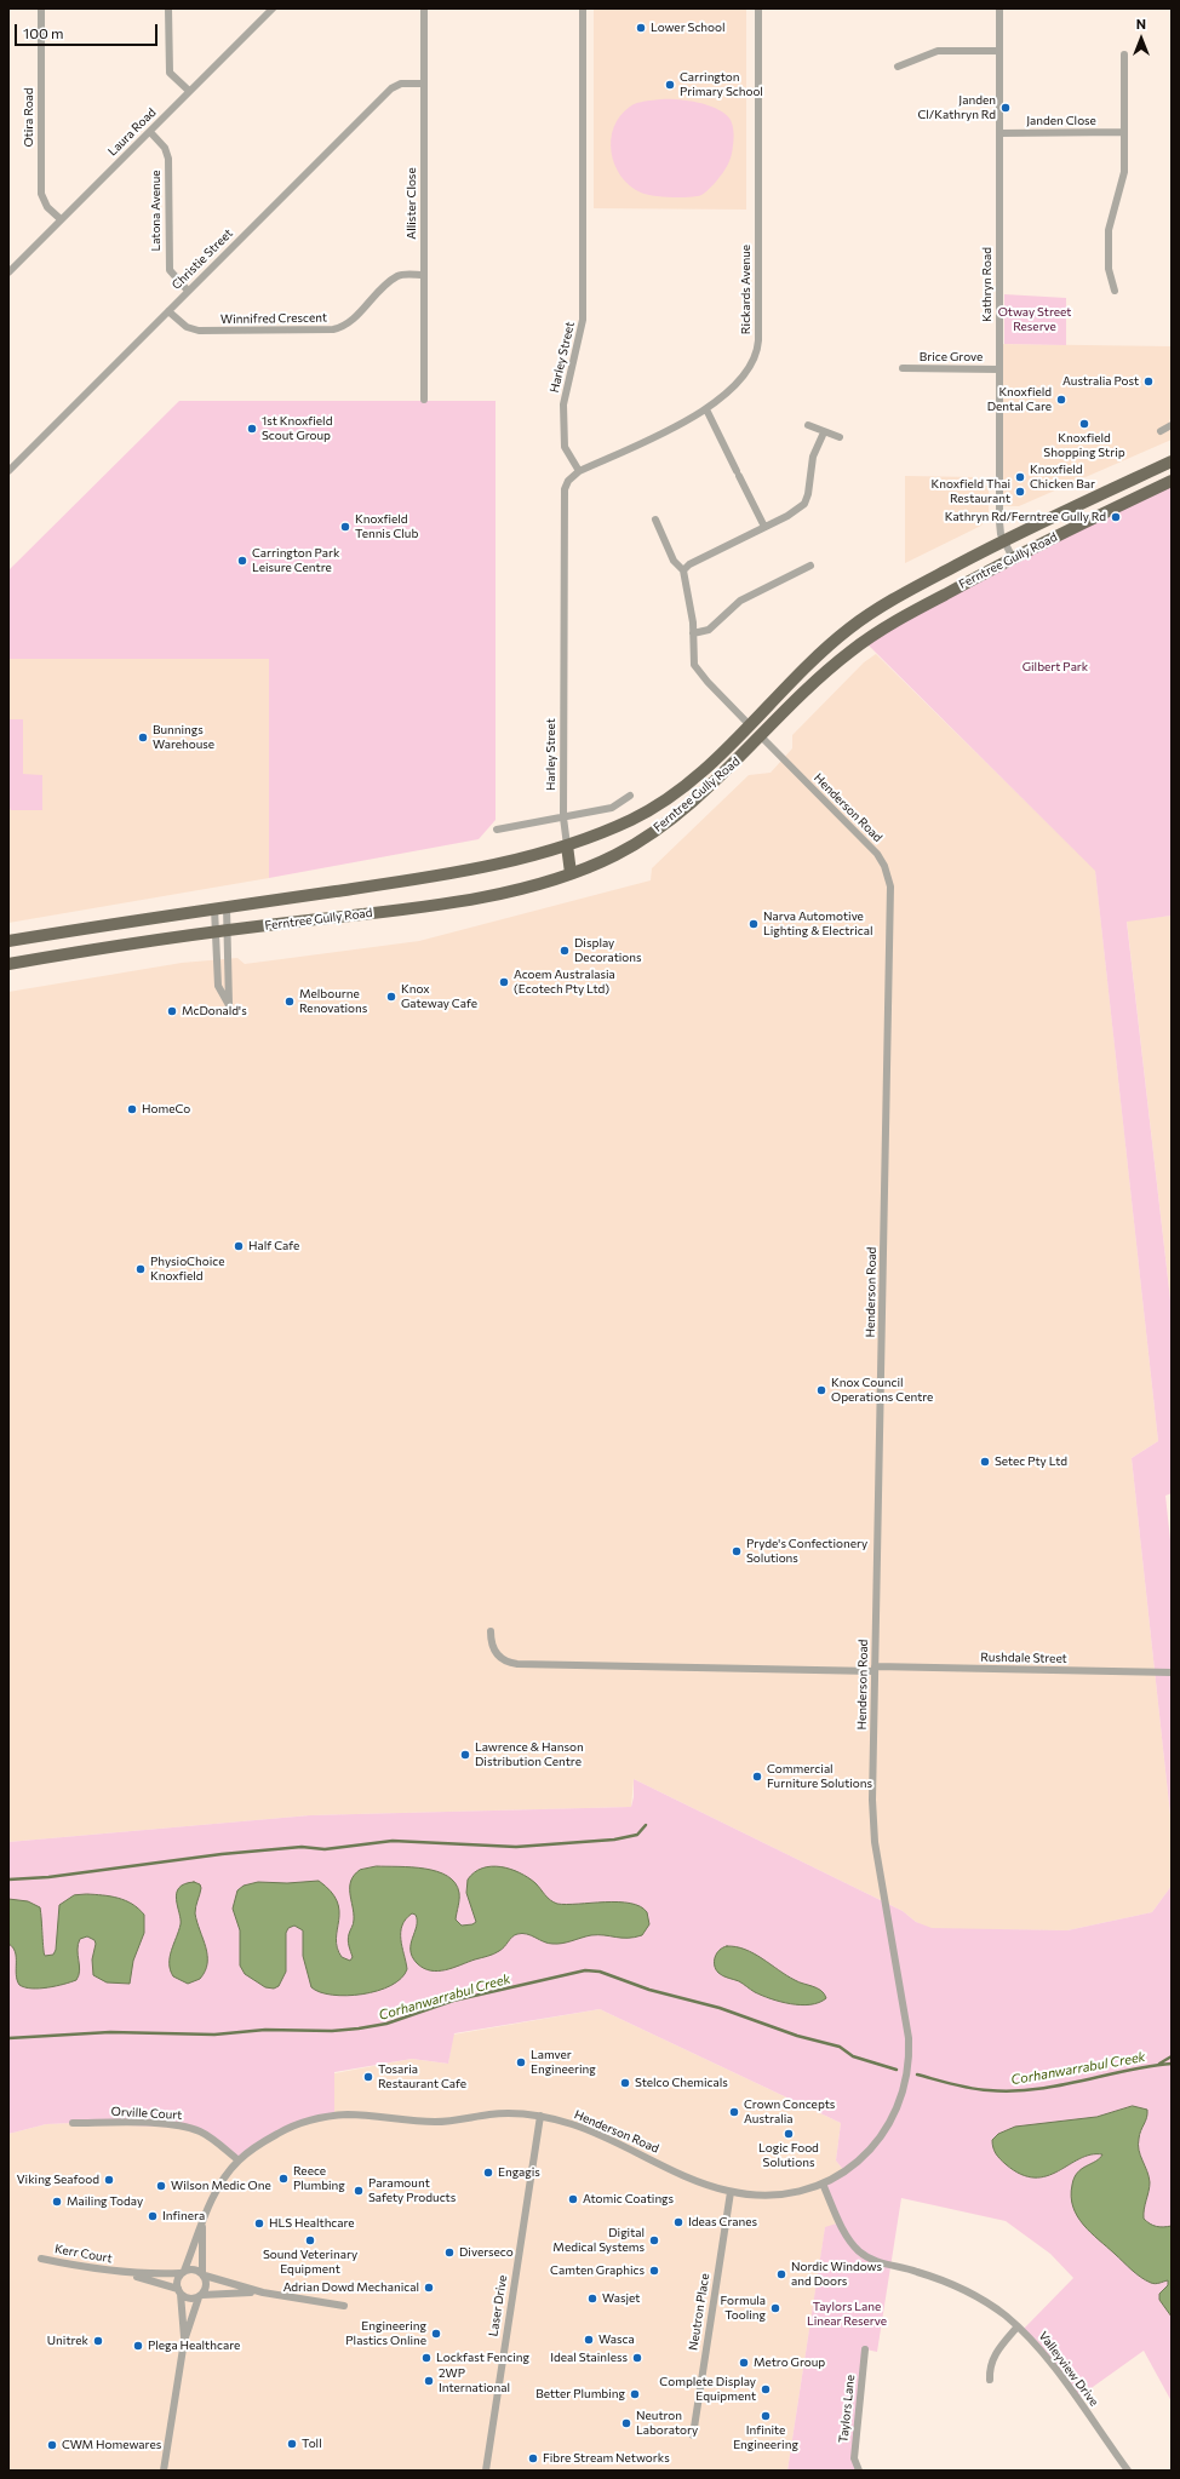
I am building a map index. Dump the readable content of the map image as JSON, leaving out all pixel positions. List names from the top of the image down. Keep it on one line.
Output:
{"streets":{"main road":["Ferntree Gully Road"],"street":["Otira Road","Janden Close","Laura Road","Allister Close","Latona Avenue","Christie Street","Kathryn Road","Rickards Avenue","Winnifred Crescent","Harley Street","Brice Grove","Henderson Road","Rushdale Street","Orville Court","Kerr Court","Laser Drive","Neutron Place","Valleyview Drive","Taylors Lane"]},"crossings":[["Otira Road","Laura Road"],["Janden Close","Kathryn Road"],["Laura Road","Latona Avenue"],["Allister Close","Christie Street"],["Allister Close","Winnifred Crescent"],["Latona Avenue","Christie Street"],["Christie Street","Winnifred Crescent"],["Kathryn Road","Brice Grove"],["Kathryn Road","Ferntree Gully Road"],["Rickards Avenue","Harley Street"],["Harley Street","Ferntree Gully Road"],["Ferntree Gully Road","Henderson Road"],["Henderson Road","Rushdale Street"],["Henderson Road","Orville Court"],["Henderson Road","Kerr Court"],["Henderson Road","Laser Drive"],["Henderson Road","Neutron Place"],["Henderson Road","Valleyview Drive"]],"water":["Corhanwarrabul Creek"],"parks":["Otway Street Reserve","Gilbert Park","Taylors Lane Linear Reserve"],"places":["Lower School","Carrington Primary School","Janden Cl/Kathryn Rd","Australia Post","Knoxfield Dental Care","Knoxfield Shopping Strip","1st Knoxfield Scout Group","Knoxfield Chicken Bar","Knoxfield Thai Restaurant","Kathryn Rd/Ferntree Gully Rd","Knoxfield Tennis Club","Carrington Park Leisure Centre","Bunnings Warehouse","Narva Automotive Lighting & Electrical","Display Decorations","Acoem Australasia (Ecotech Pty Ltd)","Knox Gateway Cafe","Melbourne Renovations","McDonald's","HomeCo","Half Cafe","PhysioChoice Knoxfield","Knox Council Operations Centre","Setec Pty Ltd","Pryde's Confectionery Solutions","Lawrence & Hanson Distribution Centre","Commercial Furniture Solutions","Lamver Engineering","Tosaria Restaurant Cafe","Stelco Chemicals","Crown Concepts Australia","Logic Food Solutions","Engagis","Reece Plumbing","Viking Seafood","Wilson Medic One","Paramount Safety Products","Atomic Coatings","Mailing Today","Infinera","Ideas Cranes","HLS Healthcare","Sound Veterinary Equipment","Digital Medical Systems","Diverseco","Camten Graphics","Nordic Windows and Doors","Adrian Dowd Mechanical","Wasjet","Formula Tooling","Engineering Plastics Online","Wasca","Unitrek","Plega Healthcare","Lockfast Fencing","Ideal Stainless","Metro Group","2WP International","Complete Display Equipment","Better Plumbing","Infinite Engineering","Neutron Laboratory","Toll","CWM Homewares","Fibre Stream Networks"],"scale_bar":"100 m","north":"top"}
